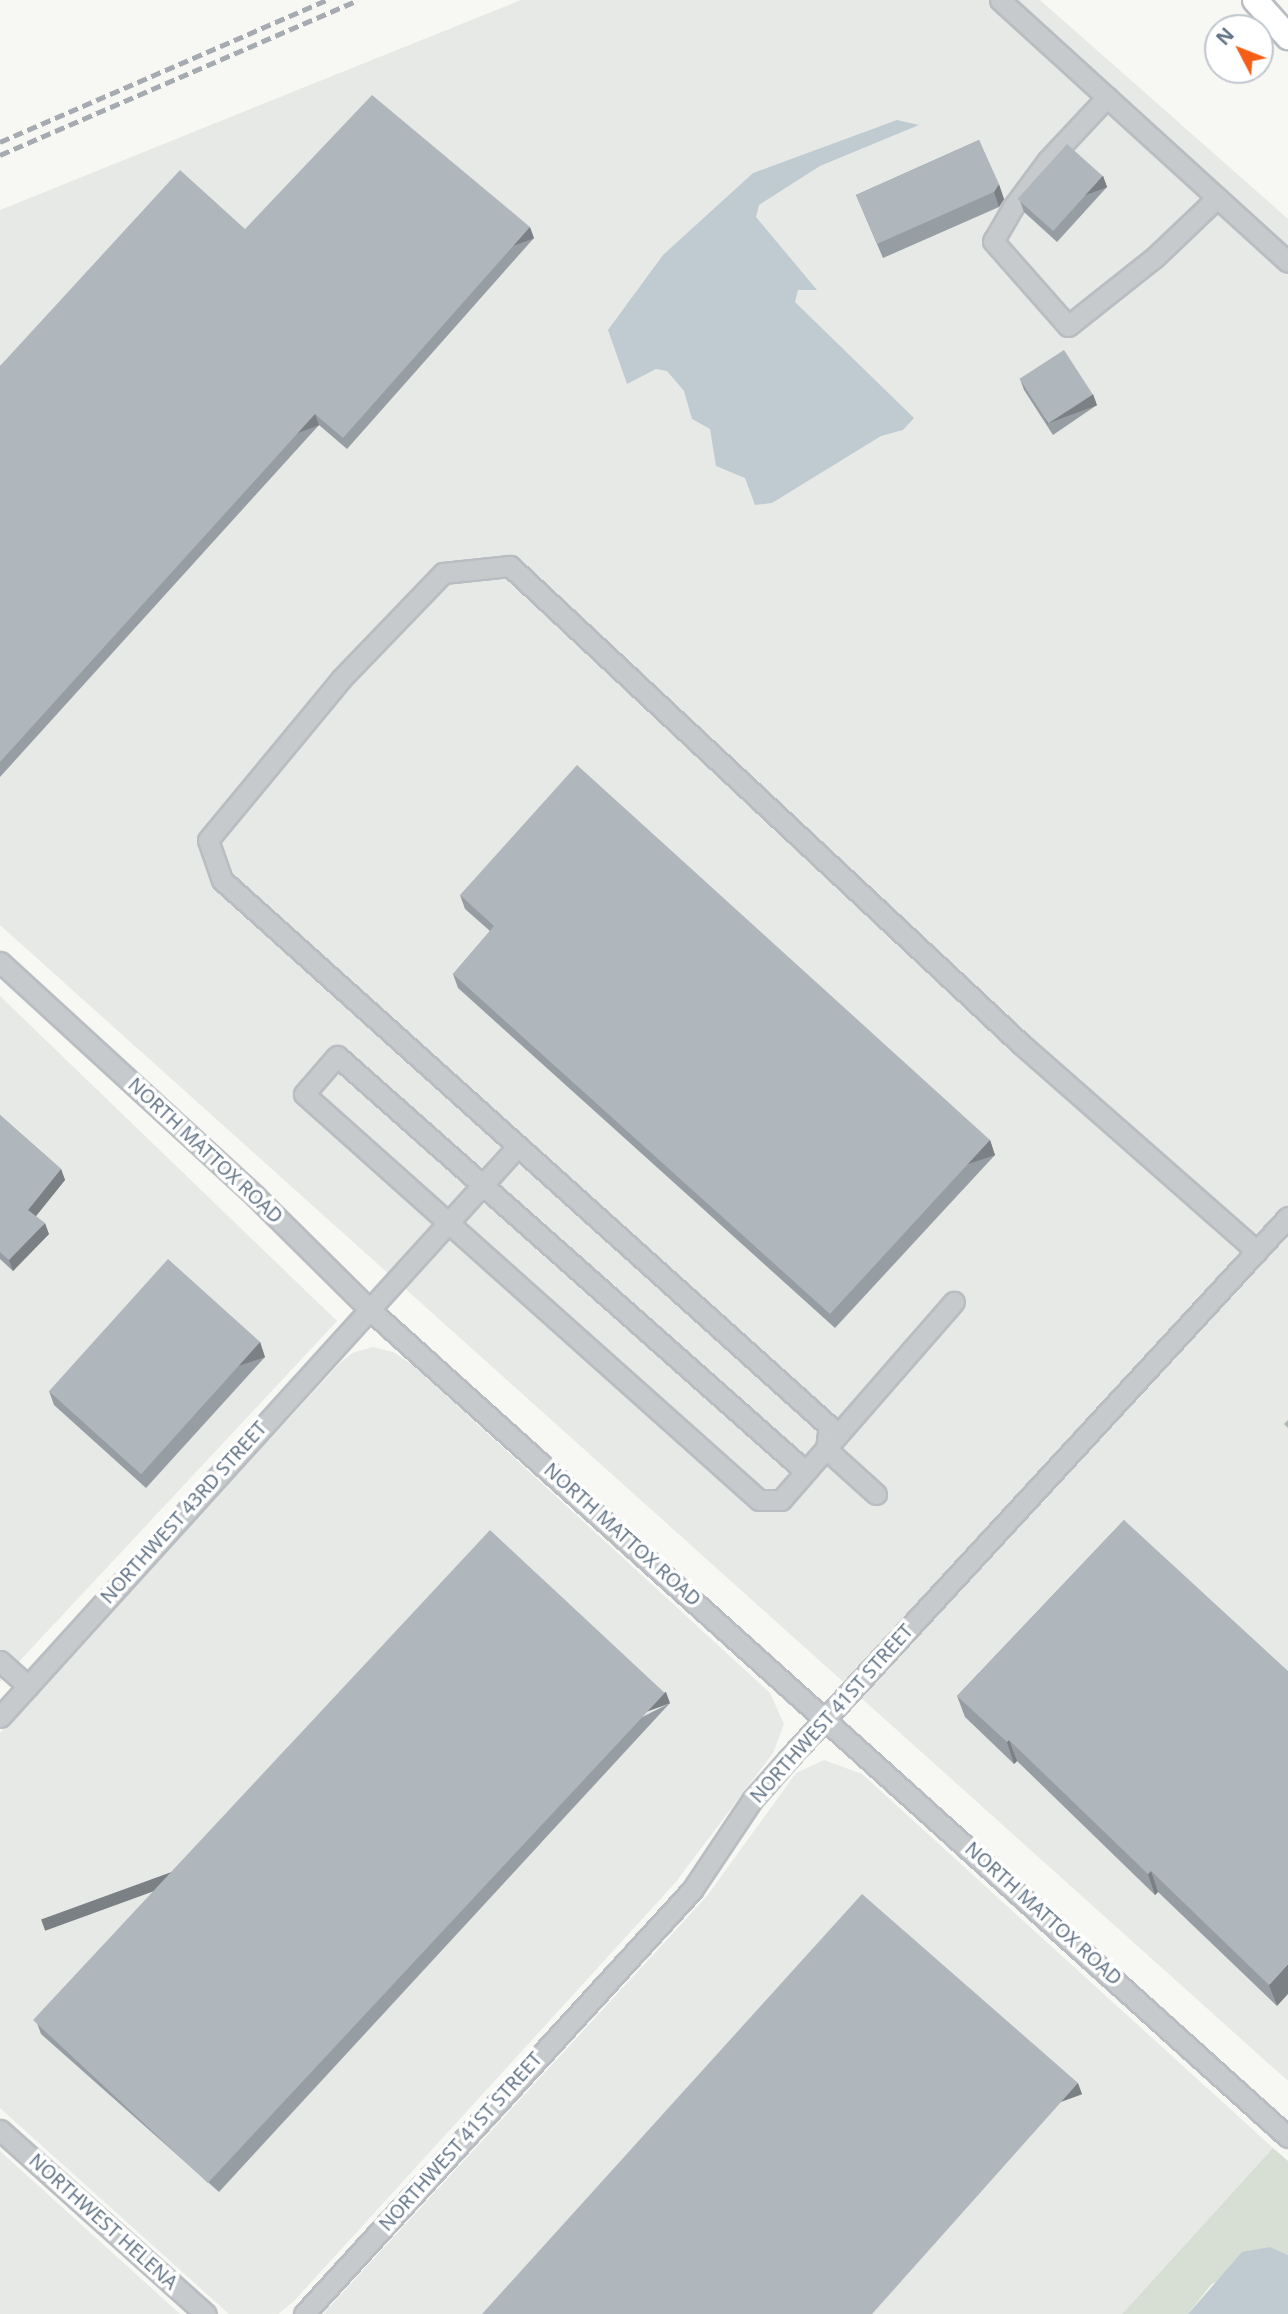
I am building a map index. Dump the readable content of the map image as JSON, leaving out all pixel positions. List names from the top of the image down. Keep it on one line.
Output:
{"streets":{"street":["NORTH MATTOX ROAD","NORTHWEST 43RD STREET","NORTHWEST 41ST STREET","NORTHWEST HELENA"]},"crossings":[["NORTH MATTOX ROAD","NORTHWEST 43RD STREET"],["NORTH MATTOX ROAD","NORTHWEST 41ST STREET"]],"north":"top left"}
